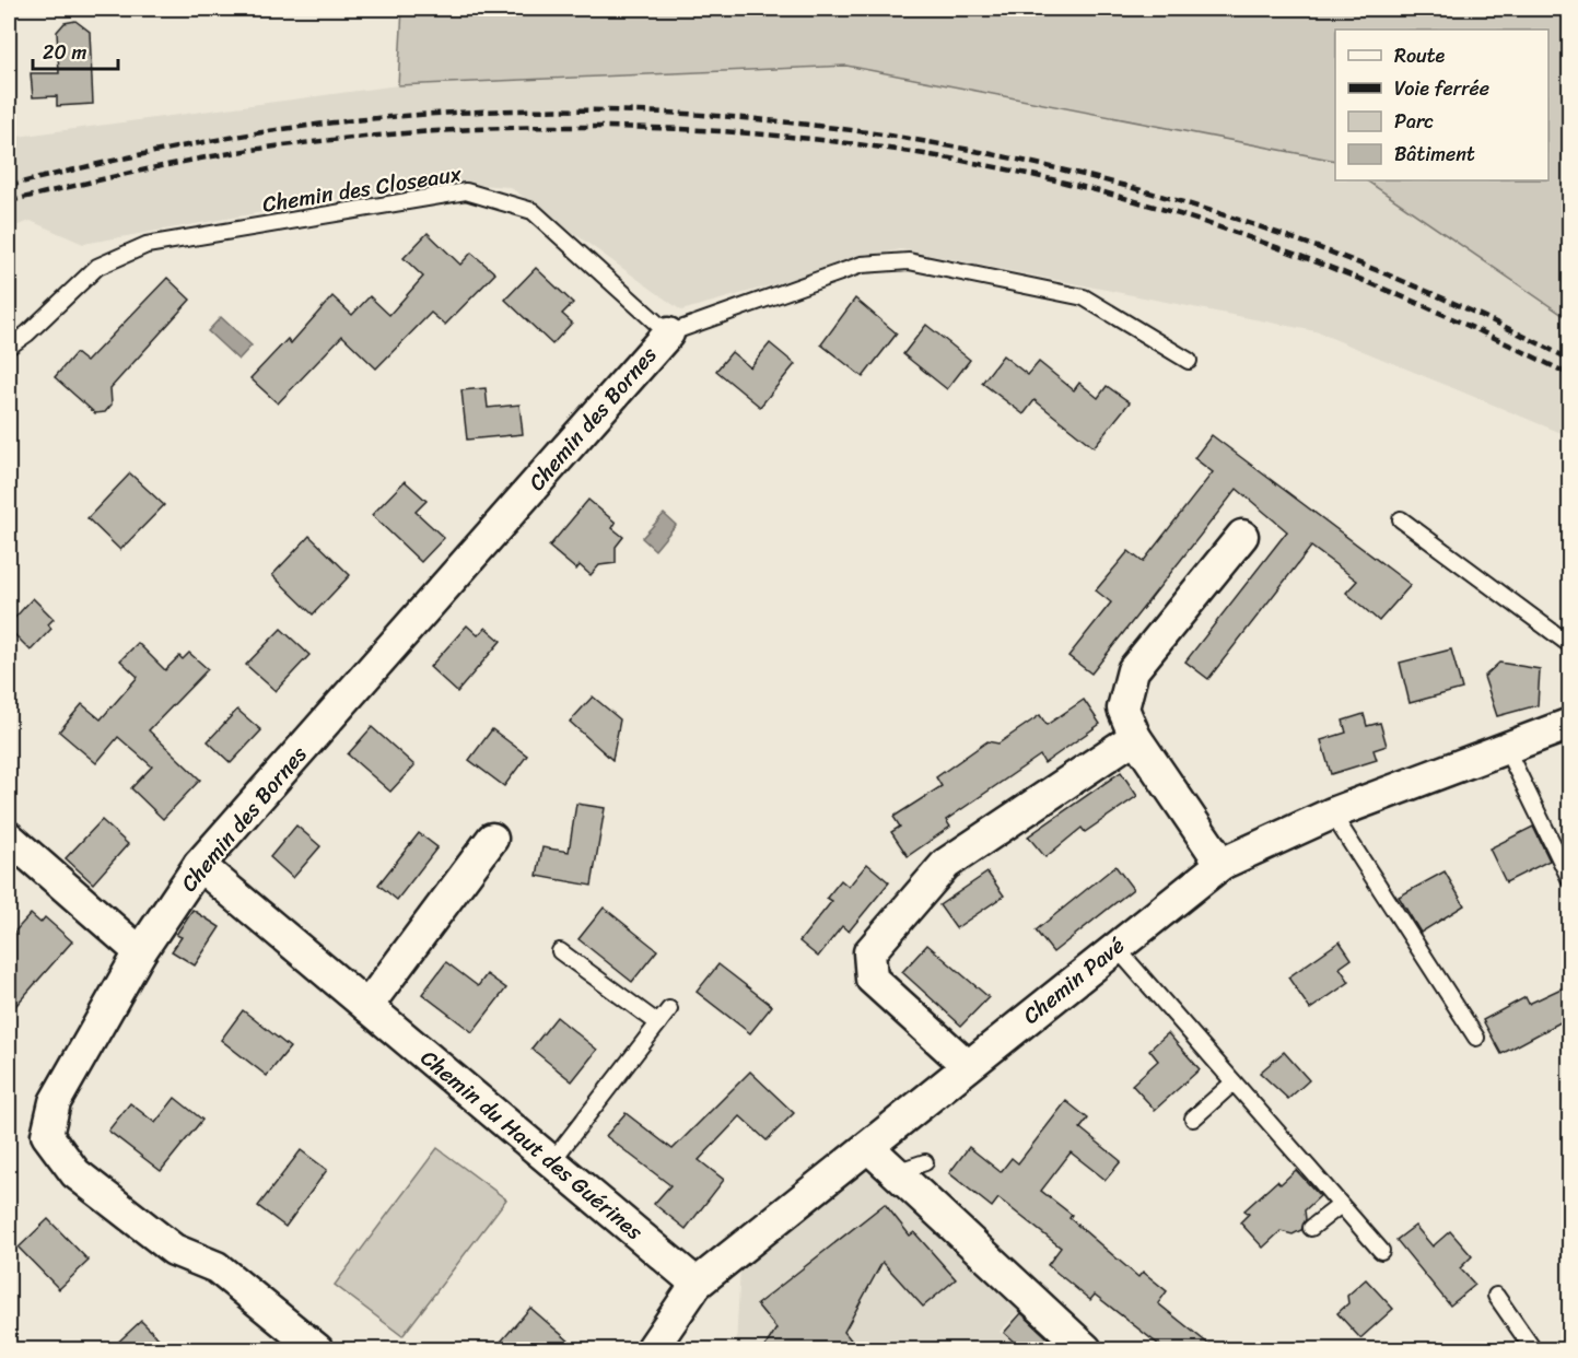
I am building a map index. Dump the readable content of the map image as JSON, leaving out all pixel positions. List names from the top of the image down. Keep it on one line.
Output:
{"streets":{"street":["Chemin des Bornes","Chemin Pavé","Chemin du Haut des Guérines"],"lane":["Chemin des Closeaux"]},"crossings":[["Chemin des Closeaux","Chemin des Bornes"],["Chemin des Bornes","Chemin du Haut des Guérines"],["Chemin Pavé","Chemin du Haut des Guérines"]],"legend":["Route","Voie ferrée","Parc","Bâtiment"],"scale_bar":"20 m"}
